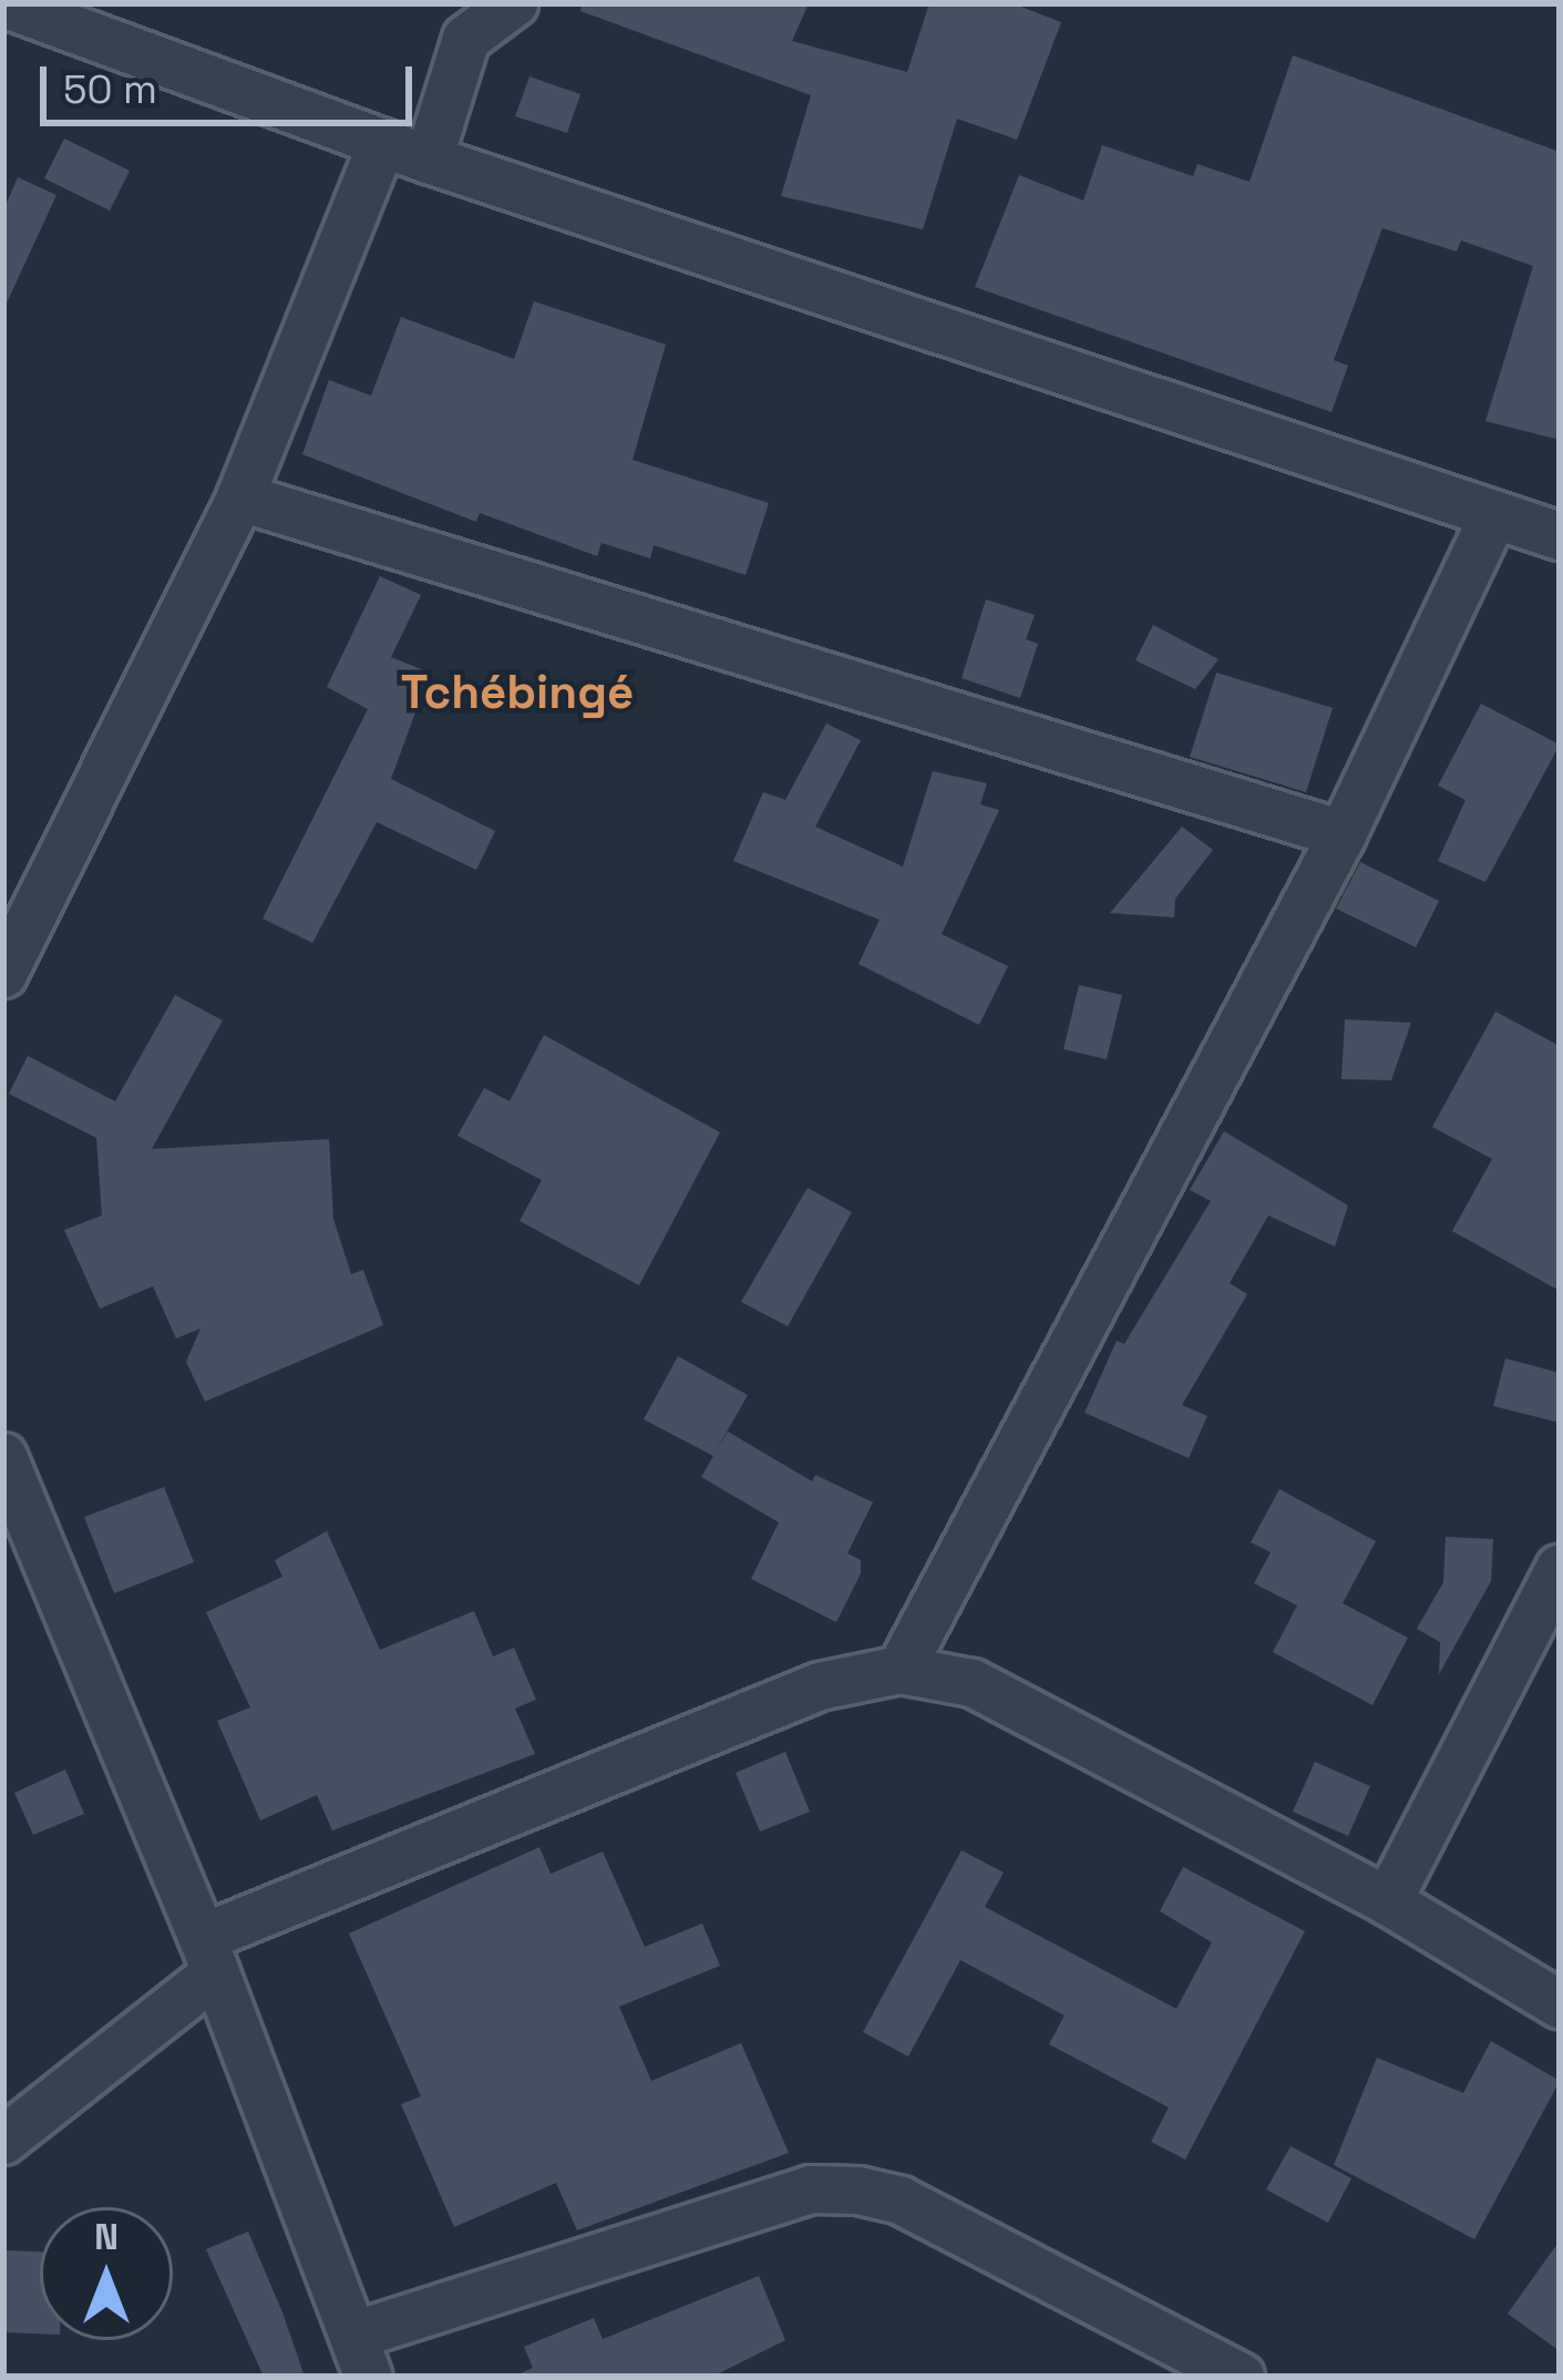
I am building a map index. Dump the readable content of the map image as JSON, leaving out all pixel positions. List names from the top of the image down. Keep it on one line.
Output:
{"districts":["Tchébingé"],"scale_bar":"50 m","north":"top"}
